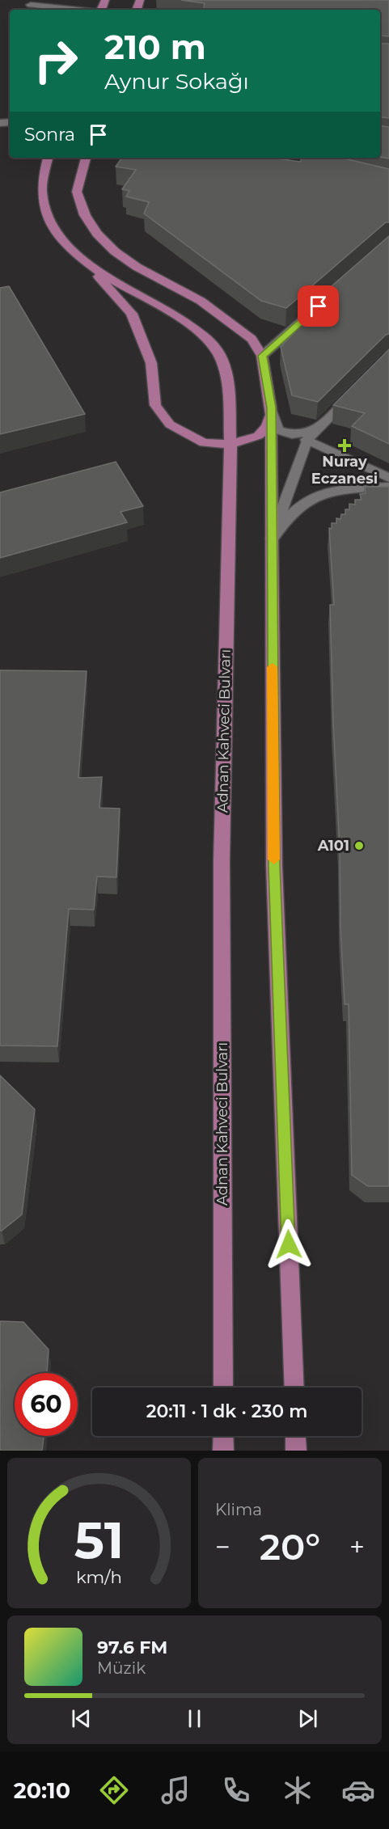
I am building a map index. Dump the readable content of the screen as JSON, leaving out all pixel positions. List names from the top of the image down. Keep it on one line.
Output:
{"streets":{"main road":["Adnan Kahveci Bulvarı"]},"places":{"health":["Nuray Eczanesi"],"other":["A101"]},"page":{"turn":["210 m","Aynur Sokağı"],"then":"Sonra","limit":"60","trip":"20:11 · 1 dk · 230 m","tile":"Klima","heat":["−","20°","+"],"song":["97.6 FM","Müzik"],"tabs":"20:10","gauge":["51","km/h"]}}
